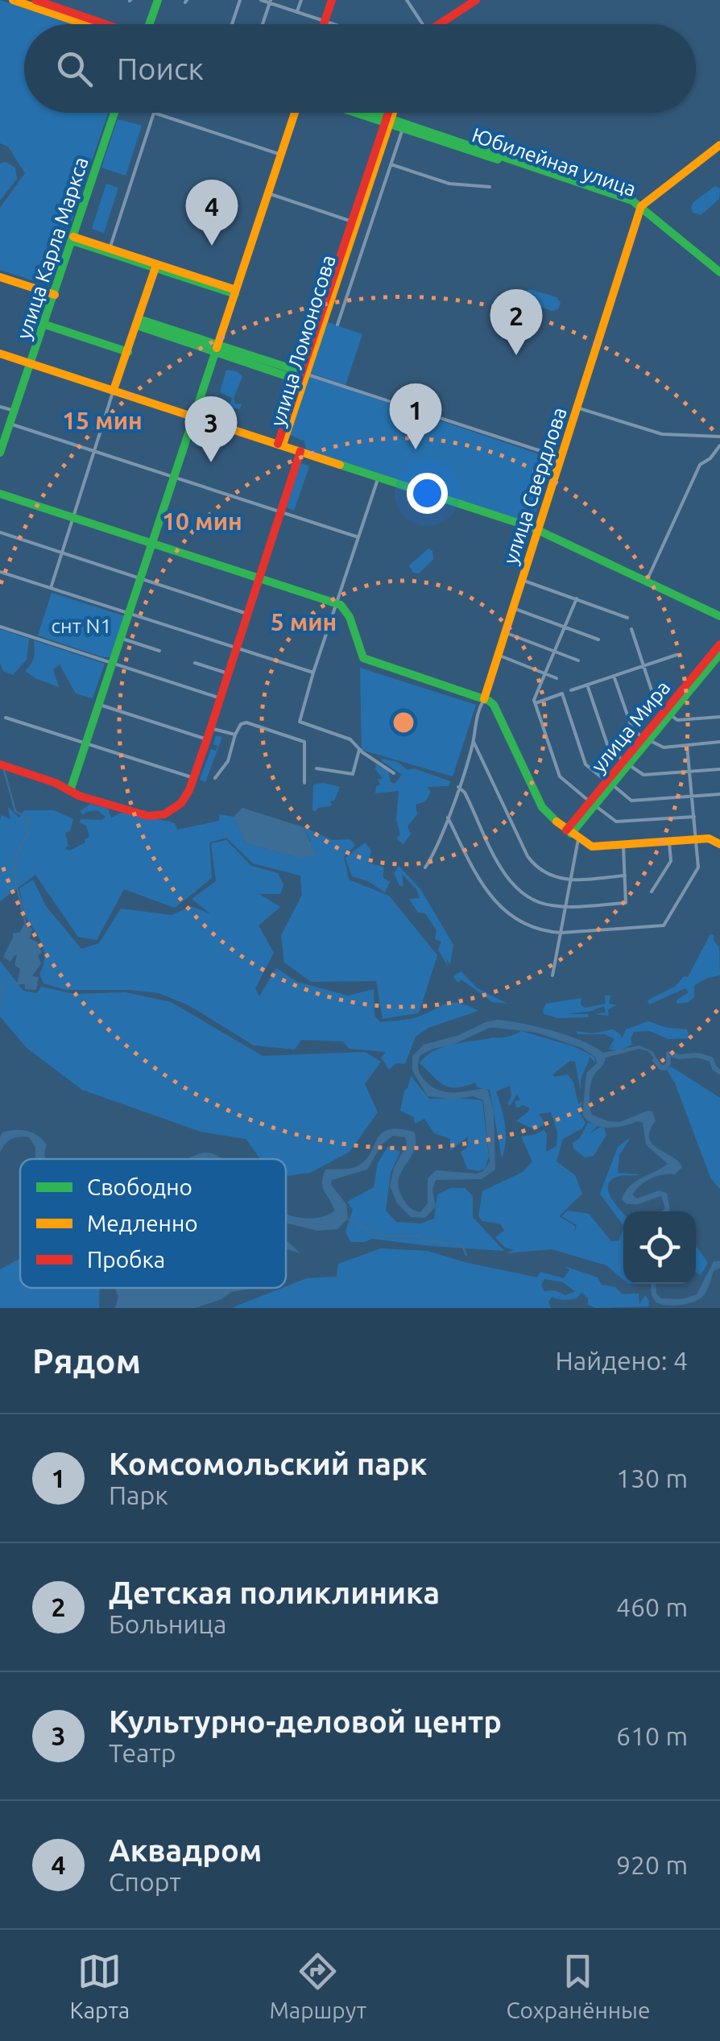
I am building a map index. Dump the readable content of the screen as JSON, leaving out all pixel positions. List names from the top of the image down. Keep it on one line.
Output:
{"streets":{"main road":["Юбилейная улица","улица Карла Маркса","улица Ломоносова","улица Свердлова","улица Мира"]},"crossings":[["Юбилейная улица","улица Ломоносова"],["Юбилейная улица","улица Свердлова"]],"parks":["снт N1"],"legend":["Свободно","Медленно","Пробка"],"page":{"search":"Поиск","pins":["4","2","1","3"],"heading":["Рядом","Найдено: 4"],"list":[{"mark":"1","name":"Комсомольский парк","note":"Парк","value":"130 m"},{"mark":"2","name":"Детская поликлиника","note":"Больница","value":"460 m"},{"mark":"3","name":"Культурно-деловой центр","note":"Театр","value":"610 m"},{"mark":"4","name":"Аквадром","note":"Спорт","value":"920 m"}],"nav":["Карта","Маршрут","Сохранённые"]},"rings":["15 мин","10 мин","5 мин"]}
